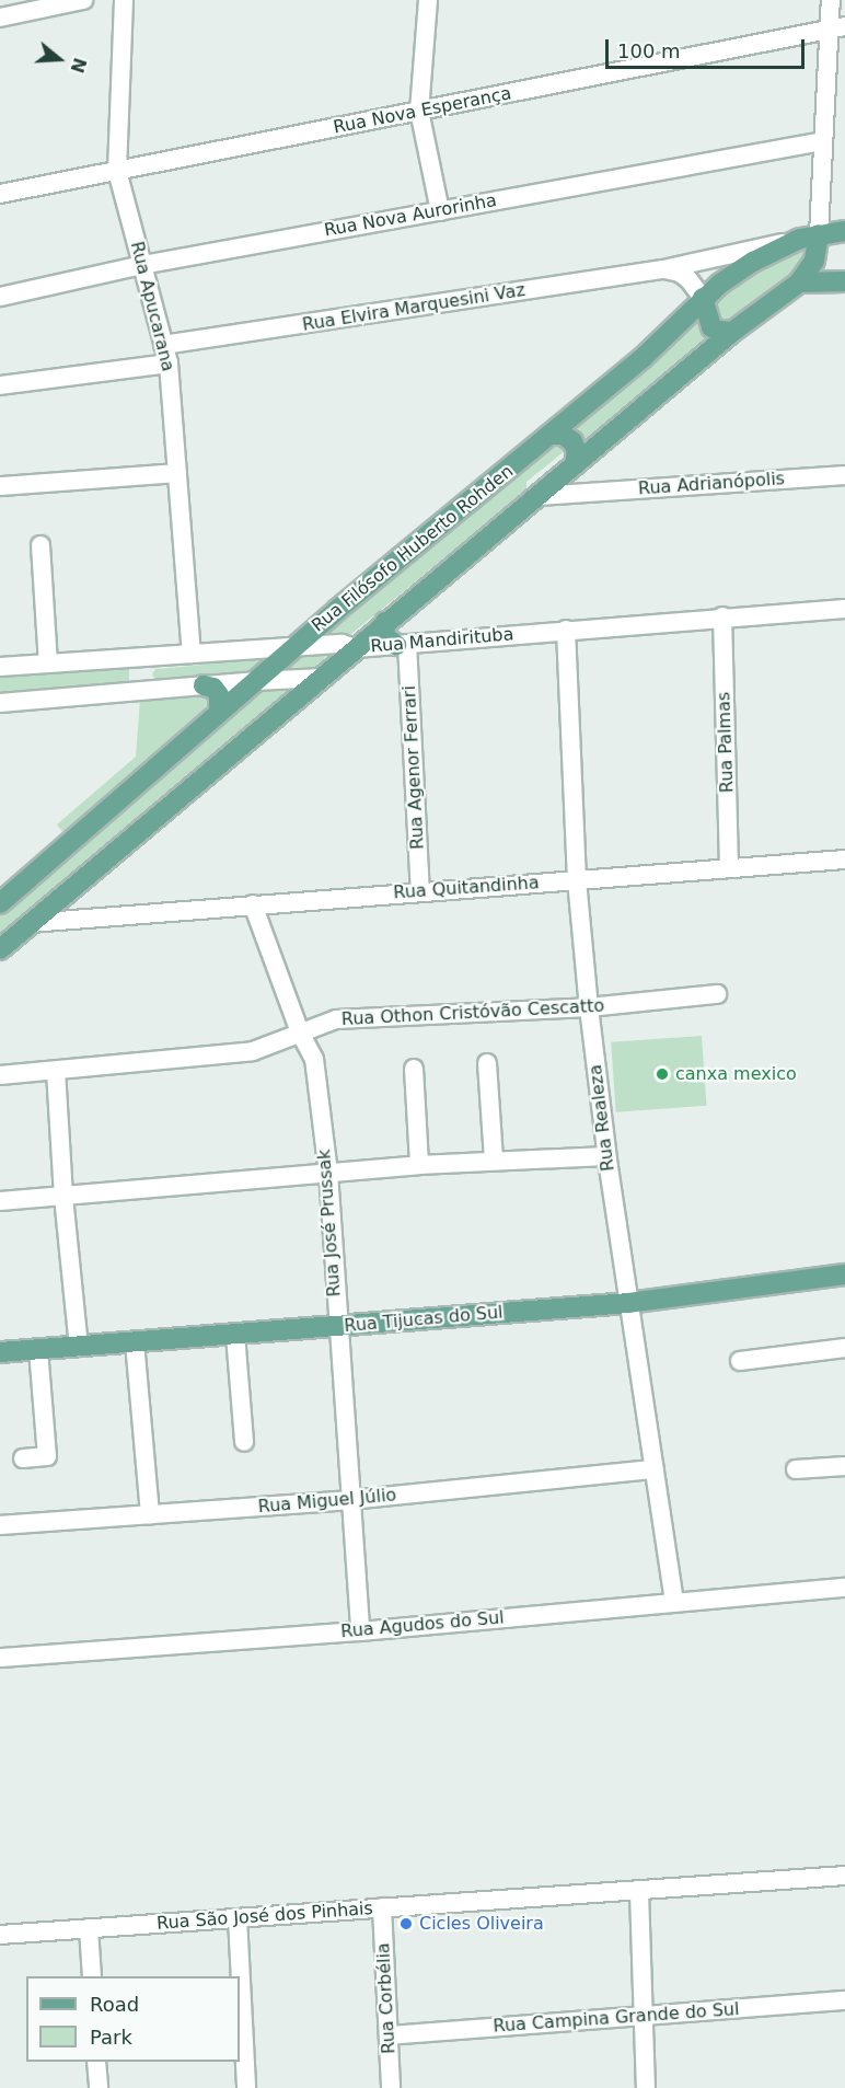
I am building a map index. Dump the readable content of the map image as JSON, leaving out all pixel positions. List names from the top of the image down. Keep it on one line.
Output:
{"streets":{"main road":["Rua Filósofo Huberto Rohden","Rua Tijucas do Sul"],"street":["Rua Nova Esperança","Rua Nova Aurorinha","Rua Apucarana","Rua Elvira Marquesini Vaz","Rua Adrianópolis","Rua Mandirituba","Rua Palmas","Rua Agenor Ferrari","Rua Quitandinha","Rua Othon Cristóvão Cescatto","Rua Realeza","Rua José Prussak","Rua Miguel Júlio","Rua Agudos do Sul","Rua São José dos Pinhais","Rua Corbélia","Rua Campina Grande do Sul"]},"crossings":[["Rua Nova Esperança","Rua Apucarana"],["Rua Nova Aurorinha","Rua Apucarana"],["Rua Apucarana","Rua Elvira Marquesini Vaz"],["Rua Apucarana","Rua Mandirituba"],["Rua Elvira Marquesini Vaz","Rua Filósofo Huberto Rohden"],["Rua Filósofo Huberto Rohden","Rua Mandirituba"],["Rua Mandirituba","Rua Palmas"],["Rua Mandirituba","Rua Agenor Ferrari"],["Rua Mandirituba","Rua Realeza"],["Rua Palmas","Rua Quitandinha"],["Rua Agenor Ferrari","Rua Quitandinha"],["Rua Quitandinha","Rua Realeza"],["Rua Quitandinha","Rua José Prussak"],["Rua Othon Cristóvão Cescatto","Rua Realeza"],["Rua Othon Cristóvão Cescatto","Rua José Prussak"],["Rua Realeza","Rua Tijucas do Sul"],["Rua Realeza","Rua Miguel Júlio"],["Rua Realeza","Rua Agudos do Sul"],["Rua José Prussak","Rua Tijucas do Sul"],["Rua José Prussak","Rua Miguel Júlio"],["Rua José Prussak","Rua Agudos do Sul"],["Rua São José dos Pinhais","Rua Corbélia"],["Rua Corbélia","Rua Campina Grande do Sul"]],"places":["canxa mexico","Cicles Oliveira"],"legend":["Road","Park"],"scale_bar":"100 m","north":"right"}
